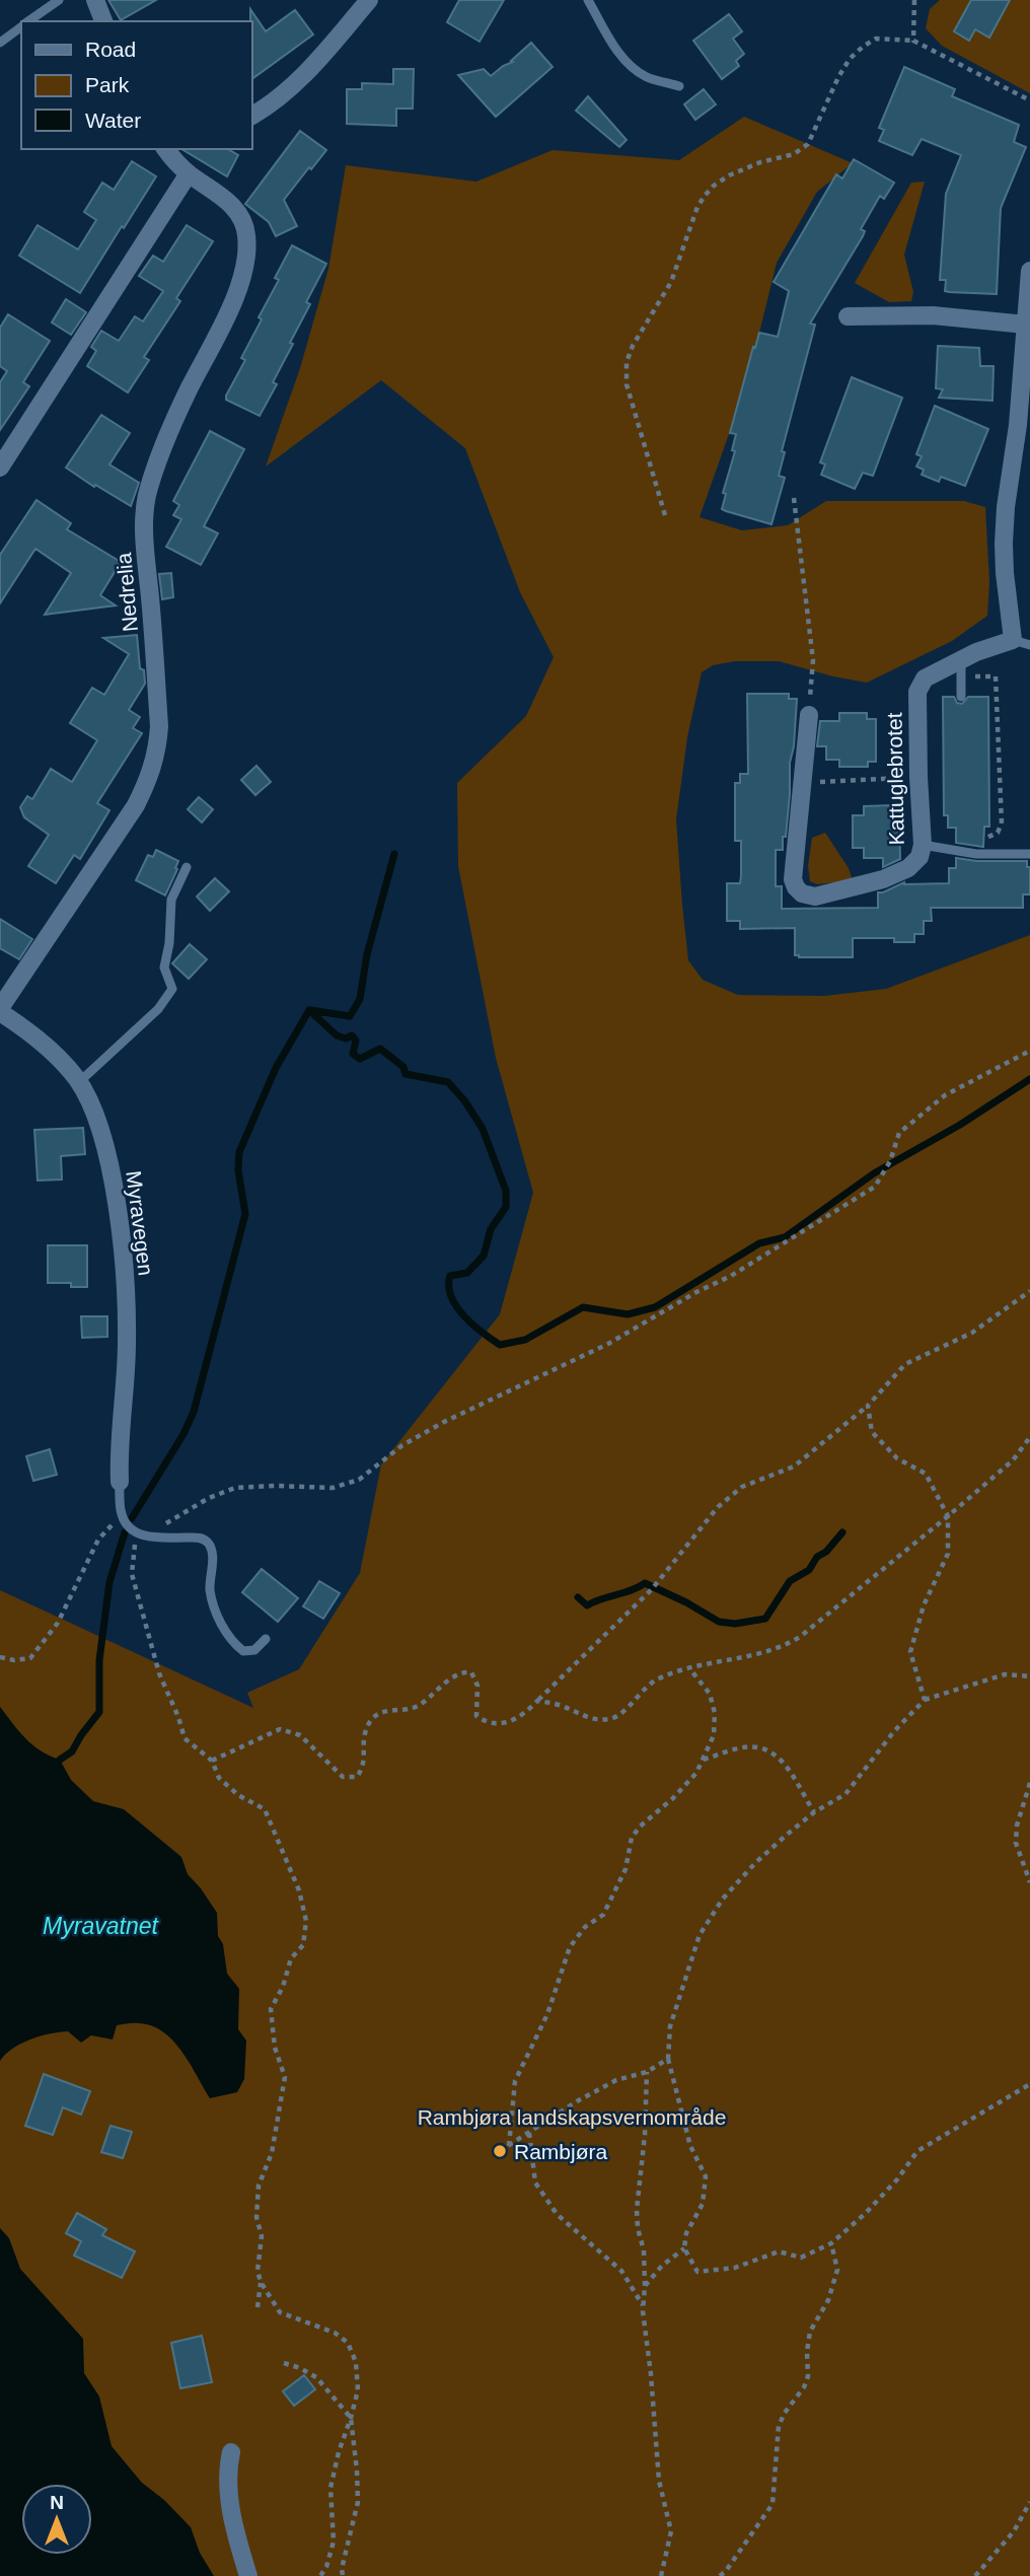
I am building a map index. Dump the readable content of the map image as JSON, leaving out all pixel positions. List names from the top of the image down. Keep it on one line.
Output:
{"streets":{"street":["Nedrelia","Kattuglebrotet","Myravegen"]},"crossings":[["Nedrelia","Myravegen"]],"water":["Myravatnet"],"parks":["Rambjøra landskapsvernområde"],"places":["Rambjøra"],"legend":["Road","Park","Water"],"north":"top"}
